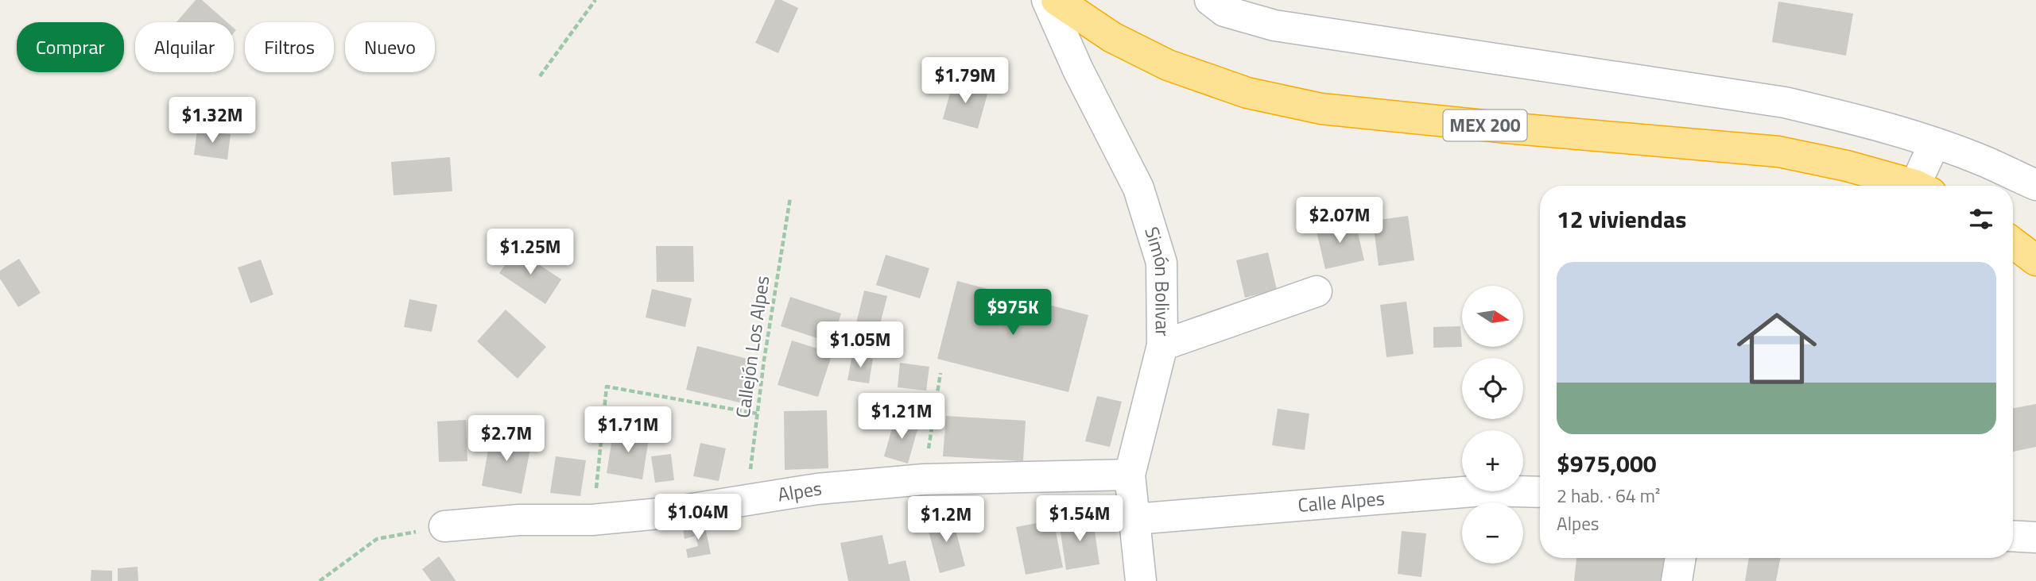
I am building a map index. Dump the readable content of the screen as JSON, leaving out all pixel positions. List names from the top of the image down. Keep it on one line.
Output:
{"streets":{"highway":["MEX 200"],"street":["Simón Bolivar","Alpes","Calle Alpes"],"path":["Callejón Los Alpes"]},"crossings":[["Simón Bolivar","Alpes"],["Simón Bolivar","Calle Alpes"],["Callejón Los Alpes","Alpes"]],"north":"right","page":{"chip":["Comprar","Alquilar","Filtros","Nuevo"],"price":["$1.79M","$1.32M","$2.07M","$1.25M","$975K","$1.05M","$1.21M","$1.71M","$2.7M","$1.04M","$1.54M","$1.2M"],"heading":"12 viviendas","list":[{"name":"$975,000","note":"2 hab. · 64 m² · Alpes"}],"map_buttons":["+","−"]}}
